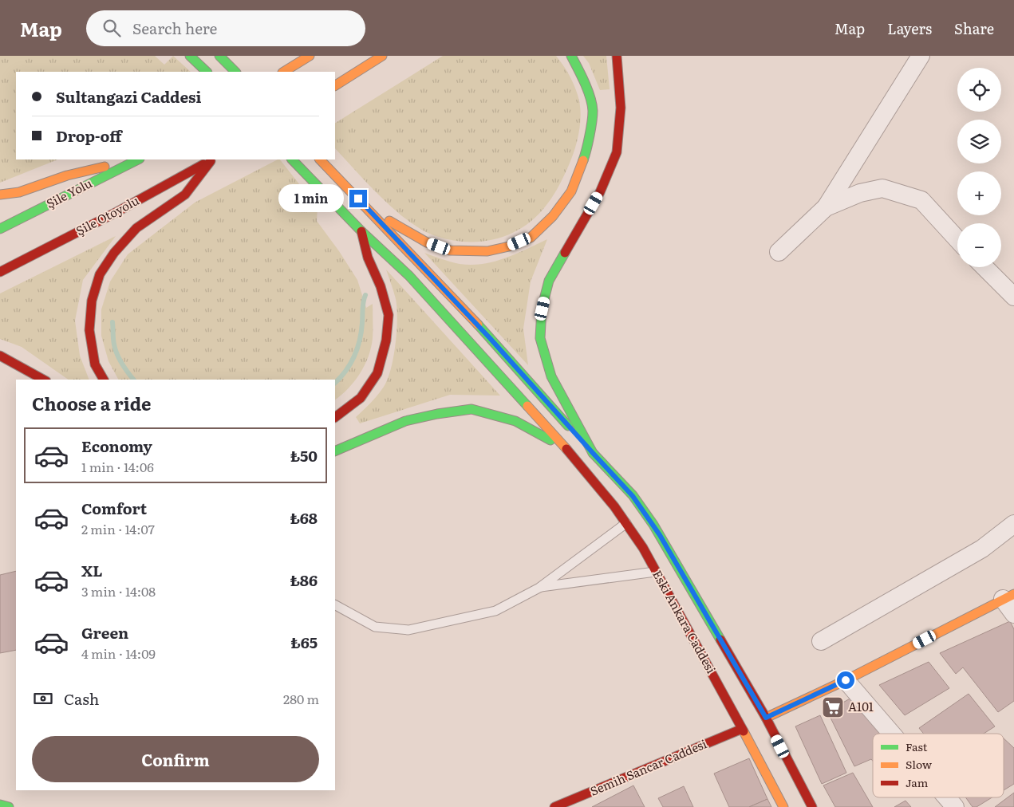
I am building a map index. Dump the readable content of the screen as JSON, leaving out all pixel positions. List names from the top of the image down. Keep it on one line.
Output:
{"streets":{"main road":["Şile Yolu","Şile Otoyolu","Eski Ankara Caddesi","Semih Sancar Caddesi"]},"crossings":[["Eski Ankara Caddesi","Semih Sancar Caddesi"]],"places":{"supermarket":["A101"]},"legend":["Fast","Slow","Jam"],"page":{"header":"Map","search":"Search here","nav":["Map","Layers","Share"],"map_buttons":["+","−"],"banner":["Sultangazi Caddesi","Drop-off"],"bubble":"1 min","heading":"Choose a ride","list":[{"name":"Economy","note":"1 min · 14:06","value":"₺50"},{"name":"Comfort","note":"2 min · 14:07","value":"₺68"},{"name":"XL","note":"3 min · 14:08","value":"₺86"},{"name":"Green","note":"4 min · 14:09","value":"₺65"}],"pay":["Cash","280 m"],"buttons":"Confirm"}}
